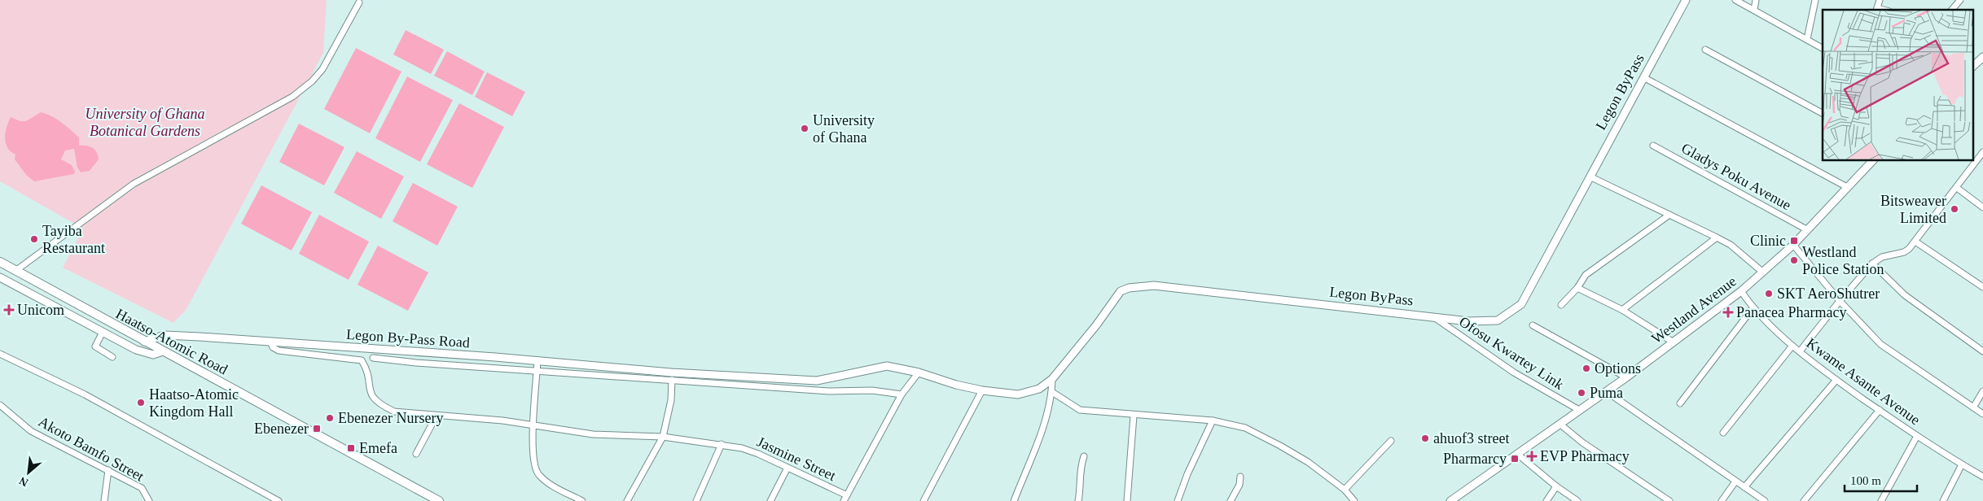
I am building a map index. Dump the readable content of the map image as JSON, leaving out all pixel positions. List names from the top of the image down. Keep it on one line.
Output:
{"streets":{"main road":["Haatso-Atomic Road"],"street":["Legon ByPass","Gladys Poku Avenue","Westland Avenue","Legon By-Pass Road","Ofosu Kwartey Link","Kwame Asante Avenue","Akoto Bamfo Street","Jasmine Street"]},"crossings":[["Legon ByPass","Legon By-Pass Road"],["Legon ByPass","Ofosu Kwartey Link"],["Gladys Poku Avenue","Westland Avenue"],["Westland Avenue","Ofosu Kwartey Link"],["Westland Avenue","Kwame Asante Avenue"],["Legon By-Pass Road","Haatso-Atomic Road"],["Legon By-Pass Road","Jasmine Street"]],"parks":["University of Ghana Botanical Gardens"],"places":{"other":["University of Ghana","Bitsweaver Limited","Tayiba Restaurant","Westland Police Station","SKT AeroShutrer","Options","Puma","Haatso-Atomic Kingdom Hall","Ebenezer Nursery","ahuof3 street"],"transit":["Clinic","Ebenezer","Emefa","Pharmarcy"],"health":["Unicom","Panacea Pharmacy","EVP Pharmacy"]},"scale_bar":"100 m","north":"bottom left"}
